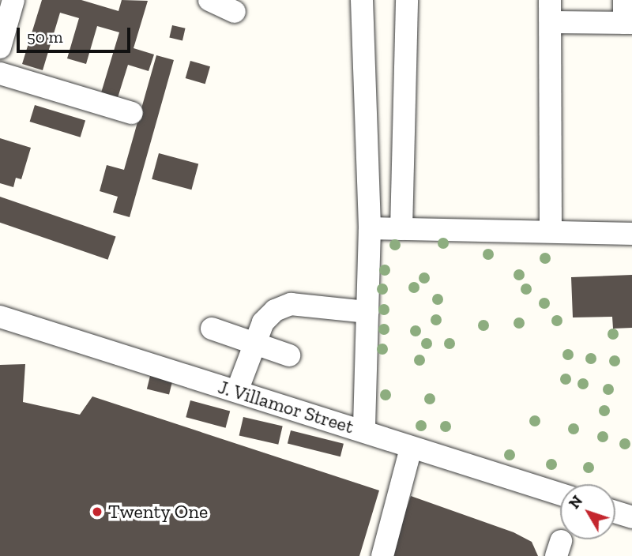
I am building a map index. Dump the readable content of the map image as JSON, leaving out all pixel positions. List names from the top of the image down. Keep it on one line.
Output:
{"streets":{"street":["J. Villamor Street"]},"places":["Twenty One"],"scale_bar":"50 m","north":"top left"}
